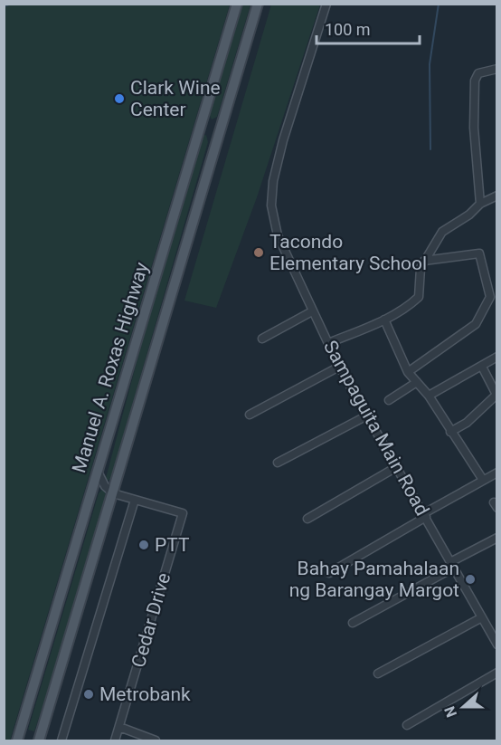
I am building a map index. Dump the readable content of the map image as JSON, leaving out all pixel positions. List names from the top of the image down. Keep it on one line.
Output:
{"streets":{"main road":["Manuel A. Roxas Highway"],"street":["Sampaguita Main Road","Cedar Drive"]},"places":["Clark Wine Center","Tacondo Elementary School","PTT","Bahay Pamahalaan ng Barangay Margot","Metrobank"],"scale_bar":"100 m","north":"left"}
